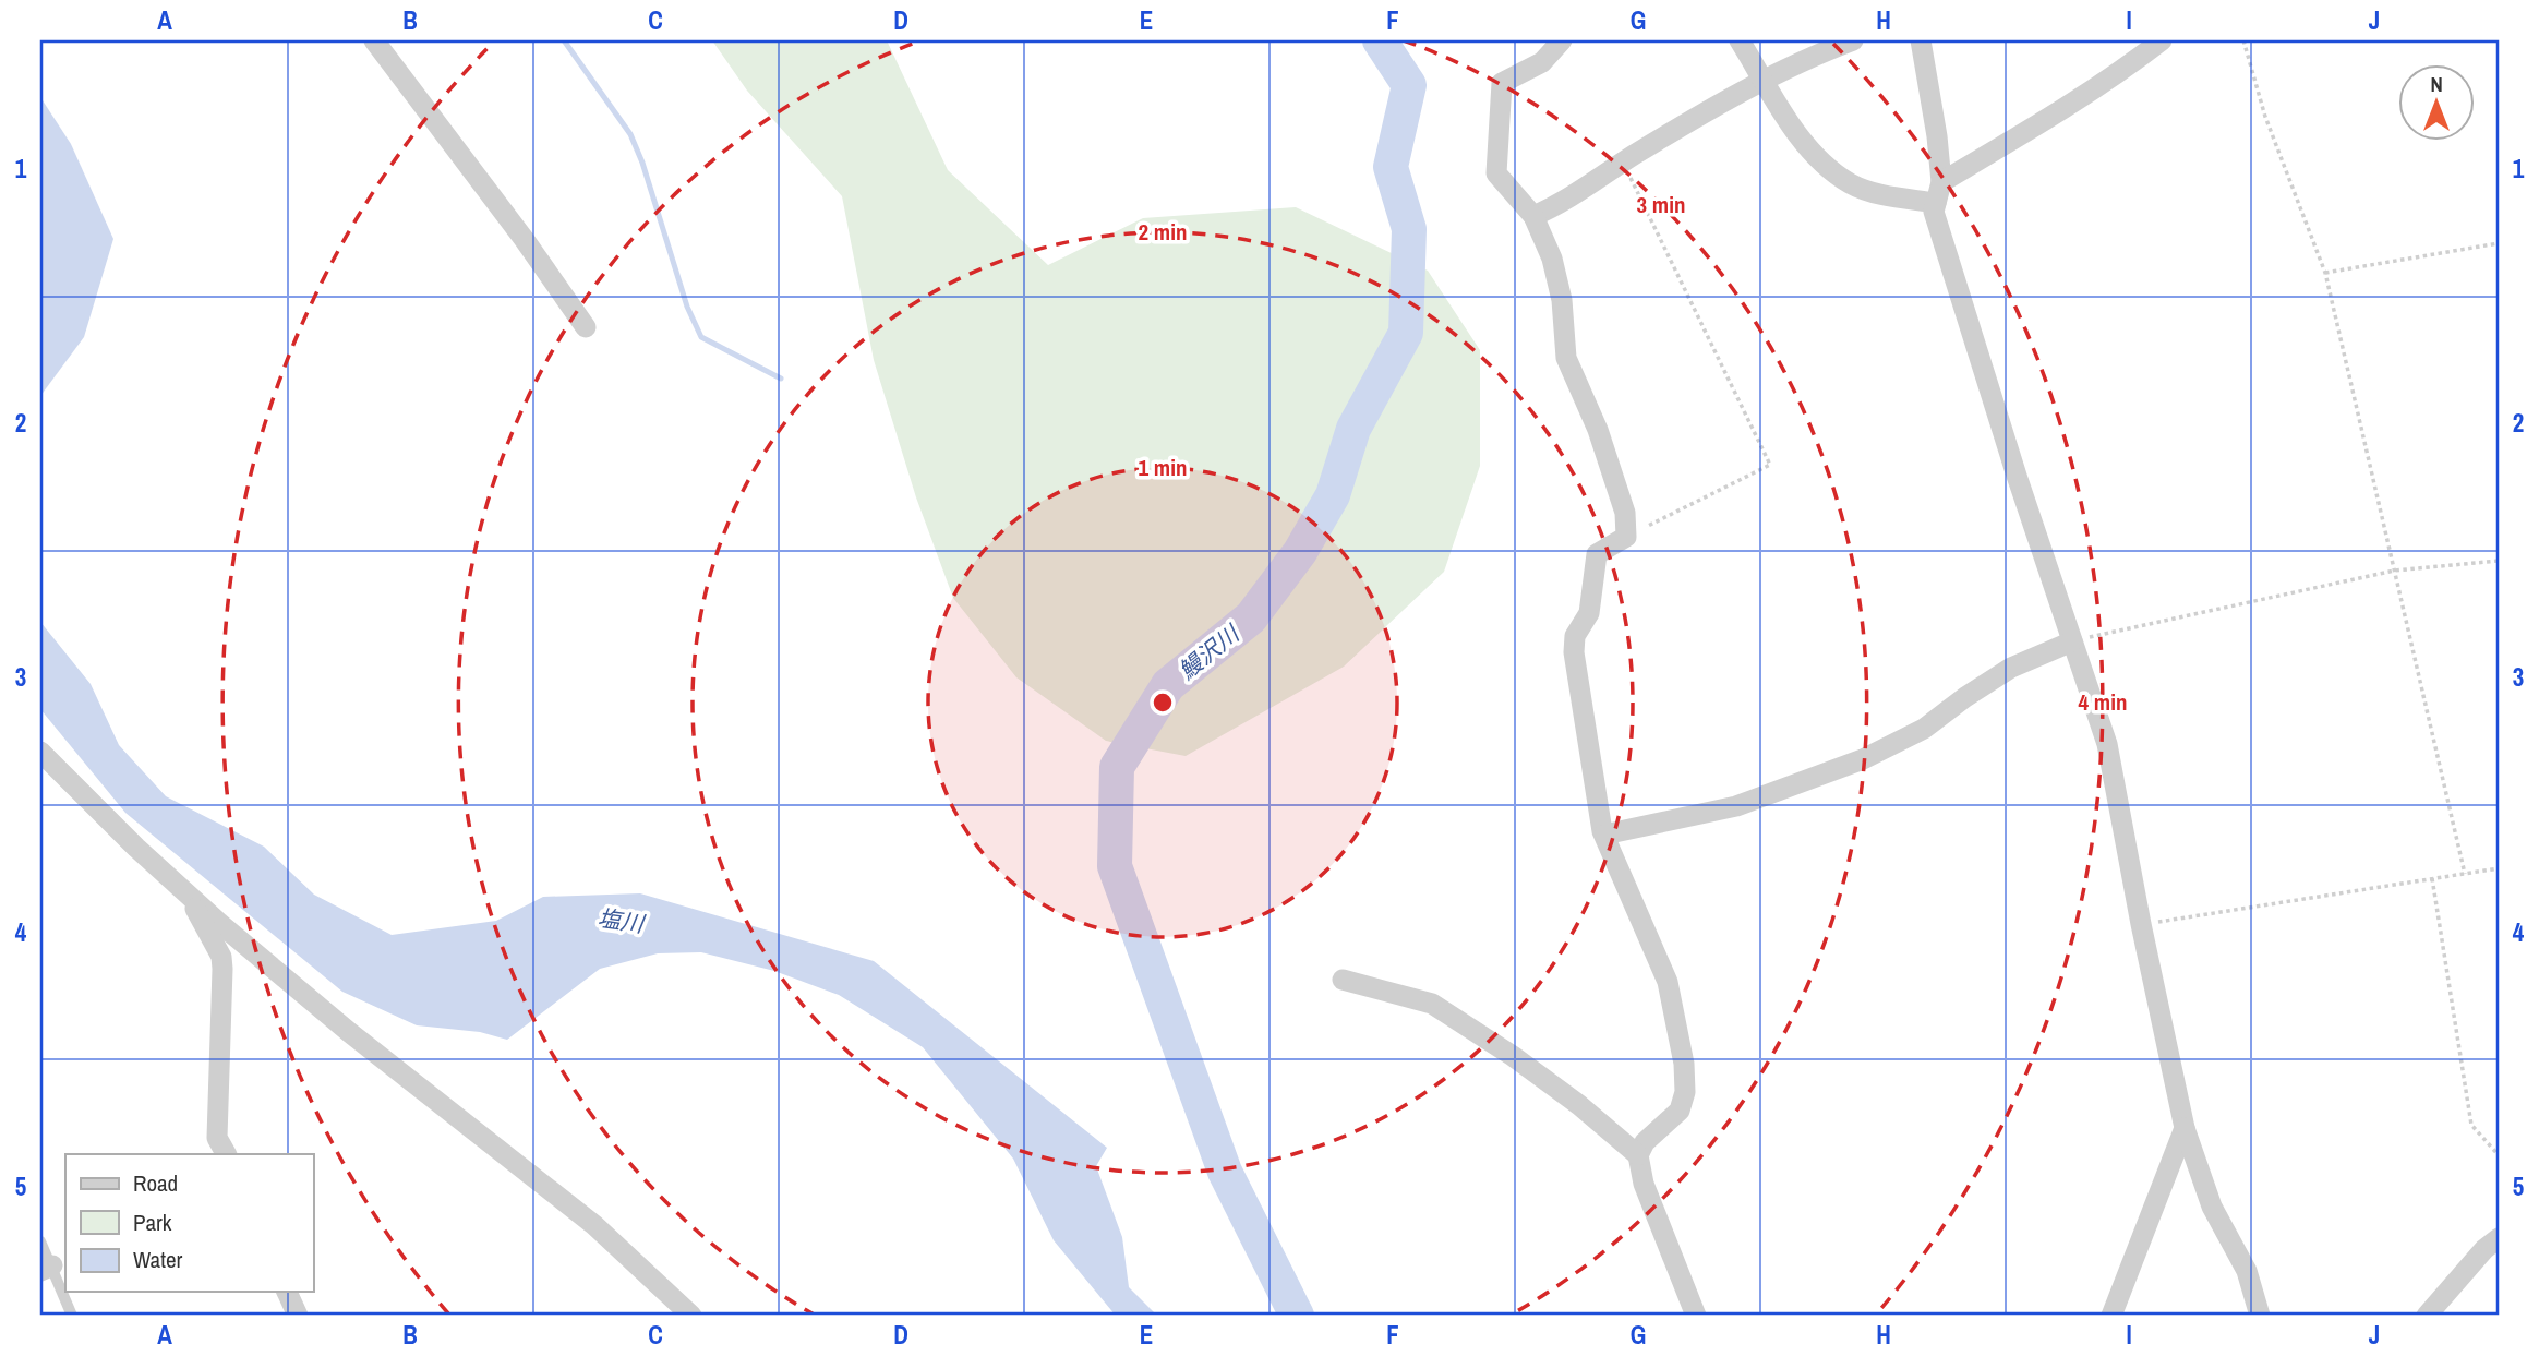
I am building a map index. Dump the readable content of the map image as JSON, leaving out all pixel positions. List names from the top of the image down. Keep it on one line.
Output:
{"water":["鰻沢川","塩川"],"legend":["Road","Park","Water"],"north":"top","grid":{"columns":["A","B","C","D","E","F","G","H","I","J"],"rows":["1","2","3","4","5"]},"rings":["3 min","2 min","1 min","4 min"]}
